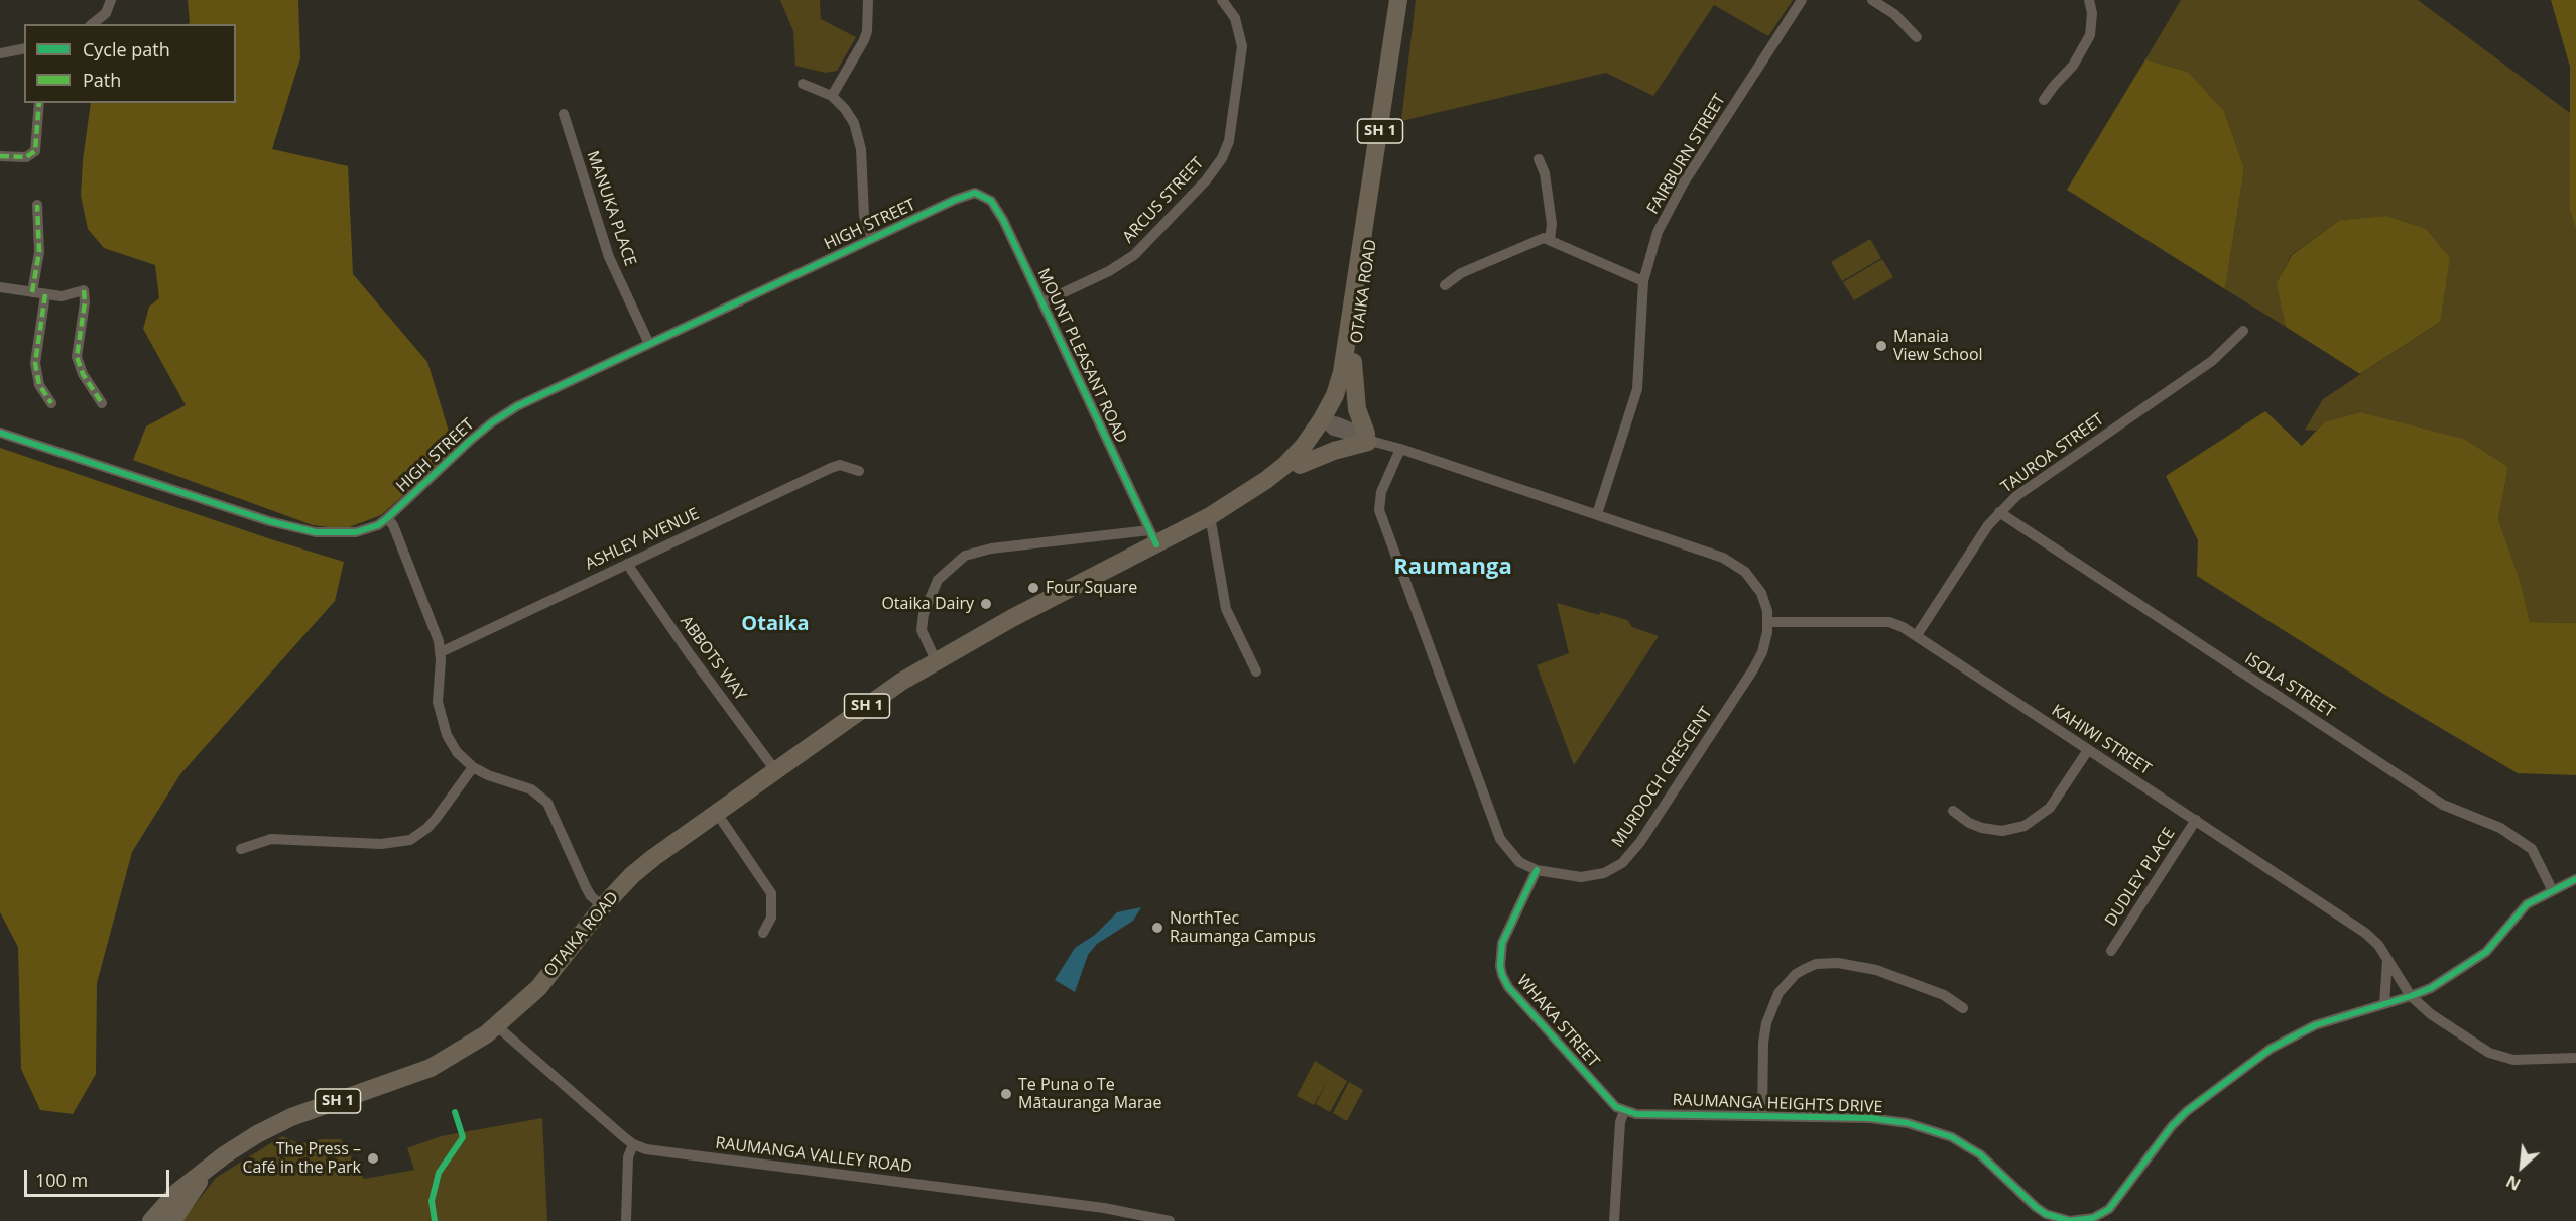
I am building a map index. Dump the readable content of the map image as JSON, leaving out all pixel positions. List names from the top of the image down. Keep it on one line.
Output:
{"streets":{"highway":["SH 1","OTAIKA ROAD"],"street":["FAIRBURN STREET","ARCUS STREET","MANUKA PLACE","HIGH STREET","MOUNT PLEASANT ROAD","TAUROA STREET","ASHLEY AVENUE","ABBOTS WAY","ISOLA STREET","KAHIWI STREET","MURDOCH CRESCENT","DUDLEY PLACE","WHAKA STREET","RAUMANGA HEIGHTS DRIVE","RAUMANGA VALLEY ROAD"]},"crossings":[["FAIRBURN STREET","MURDOCH CRESCENT"],["ARCUS STREET","MOUNT PLEASANT ROAD"],["MANUKA PLACE","HIGH STREET"],["HIGH STREET","MOUNT PLEASANT ROAD"],["OTAIKA ROAD","MOUNT PLEASANT ROAD"],["OTAIKA ROAD","ABBOTS WAY"],["OTAIKA ROAD","MURDOCH CRESCENT"],["OTAIKA ROAD","RAUMANGA VALLEY ROAD"],["TAUROA STREET","ISOLA STREET"],["TAUROA STREET","KAHIWI STREET"],["ASHLEY AVENUE","ABBOTS WAY"],["ISOLA STREET","RAUMANGA HEIGHTS DRIVE"],["KAHIWI STREET","MURDOCH CRESCENT"],["KAHIWI STREET","DUDLEY PLACE"],["KAHIWI STREET","RAUMANGA HEIGHTS DRIVE"],["MURDOCH CRESCENT","WHAKA STREET"],["WHAKA STREET","RAUMANGA HEIGHTS DRIVE"]],"districts":["Raumanga","Otaika"],"places":["Manaia View School","Four Square","Otaika Dairy","NorthTec Raumanga Campus","Te Puna o Te Mātauranga Marae","The Press – Café in the Park"],"legend":["Cycle path","Path"],"scale_bar":"100 m","north":"bottom left"}
